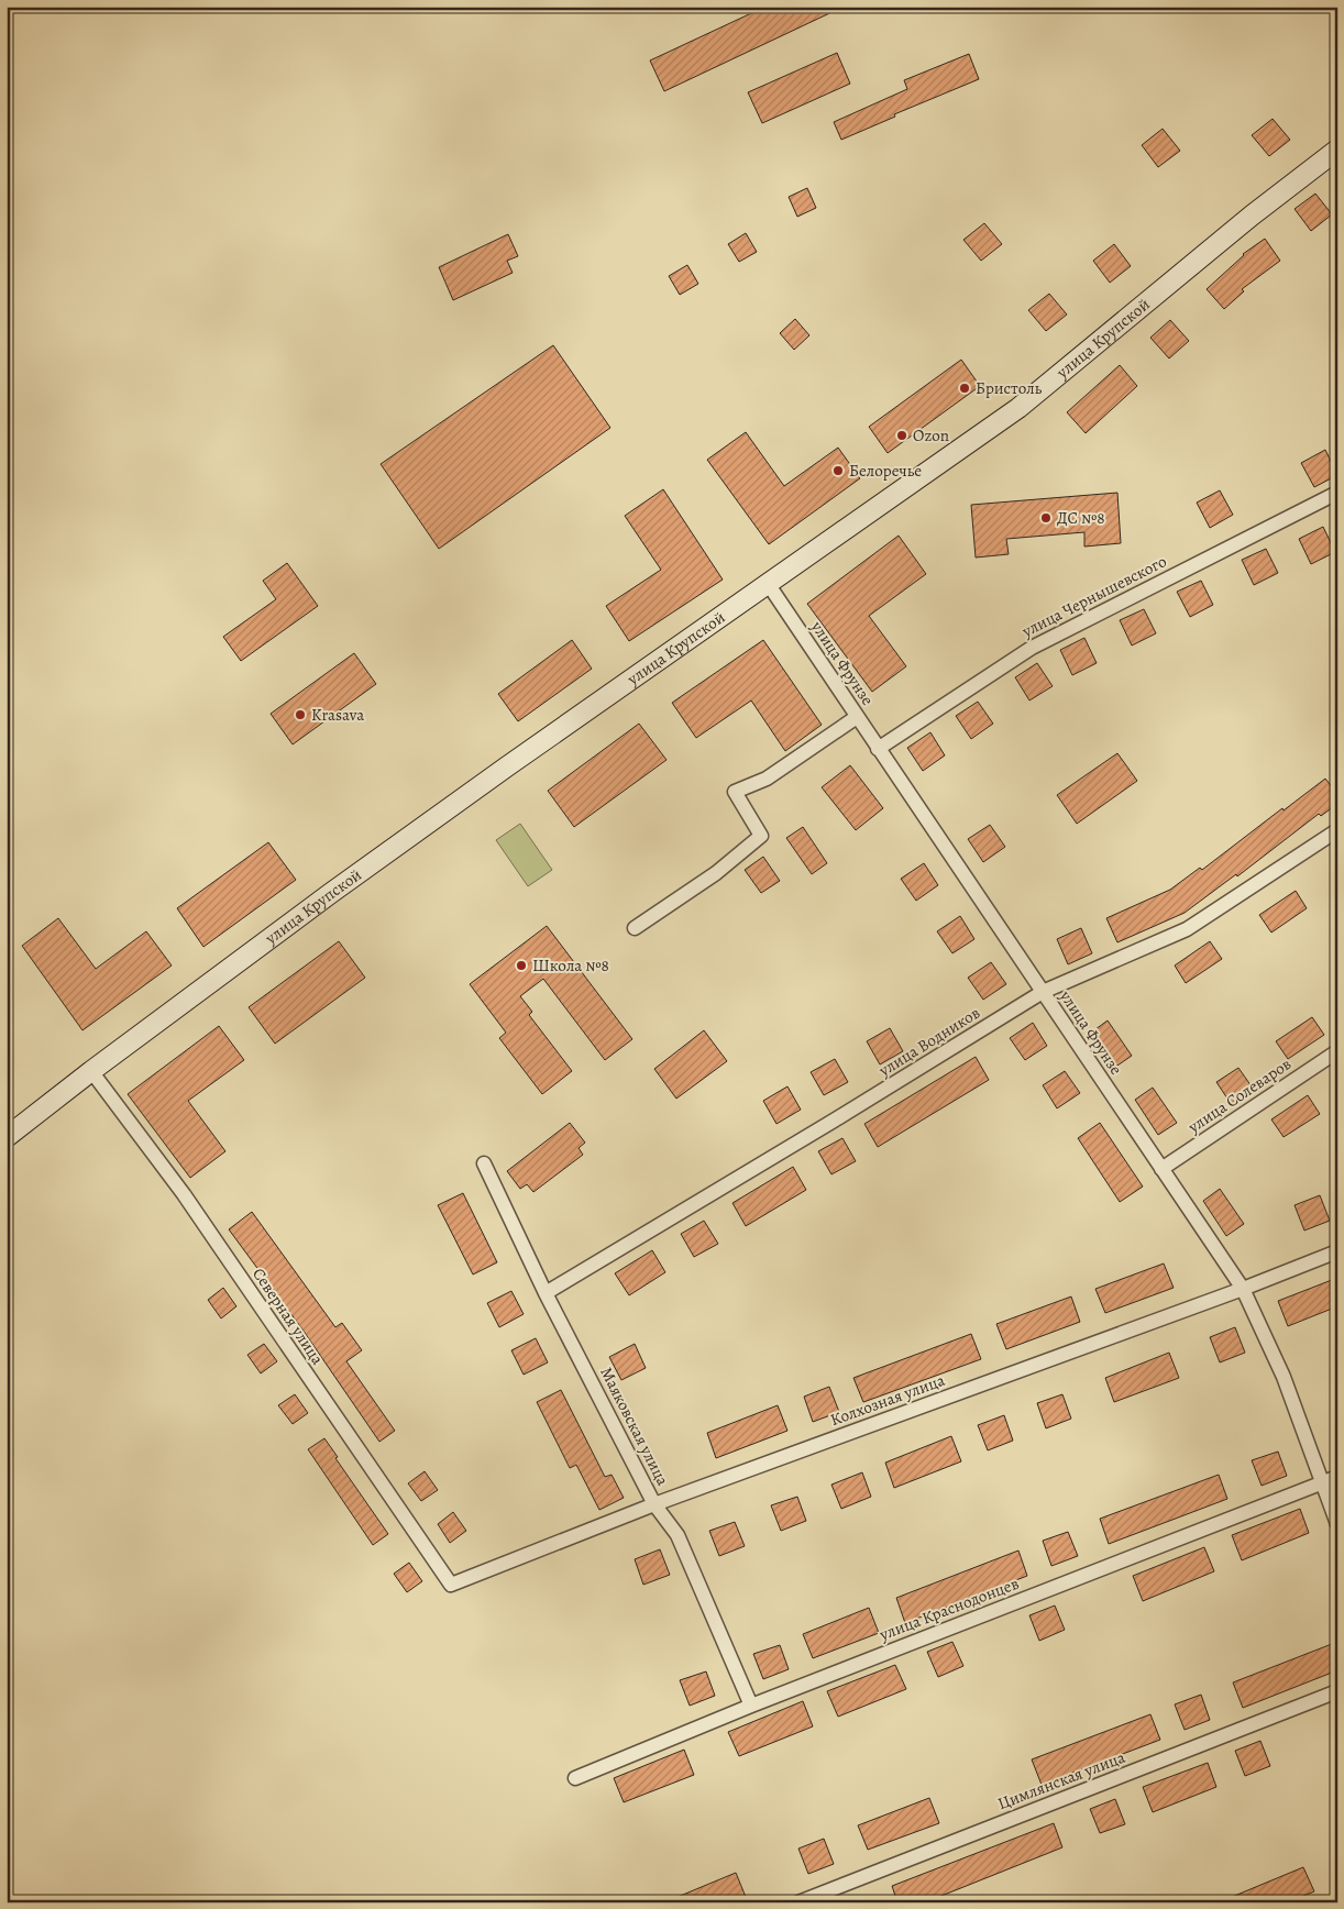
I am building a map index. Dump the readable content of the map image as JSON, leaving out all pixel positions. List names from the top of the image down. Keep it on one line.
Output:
{"streets":{"street":["улица Крупской","улица Чернышевского","улица Фрунзе","улица Водников","улица Солеваров","Северная улица","Колхозная улица","Маяковская улица","улица Краснодонцев","Цимлянская улица"]},"crossings":[["улица Крупской","улица Фрунзе"],["улица Крупской","Северная улица"],["улица Чернышевского","улица Фрунзе"],["улица Фрунзе","улица Водников"],["улица Фрунзе","улица Солеваров"],["улица Фрунзе","Колхозная улица"],["улица Фрунзе","улица Краснодонцев"],["улица Водников","Маяковская улица"],["Северная улица","Колхозная улица"],["Колхозная улица","Маяковская улица"],["Маяковская улица","улица Краснодонцев"]],"places":["Бристоль","Ozon","Белоречье","ДС №8","Krasava","Школа №8"]}
